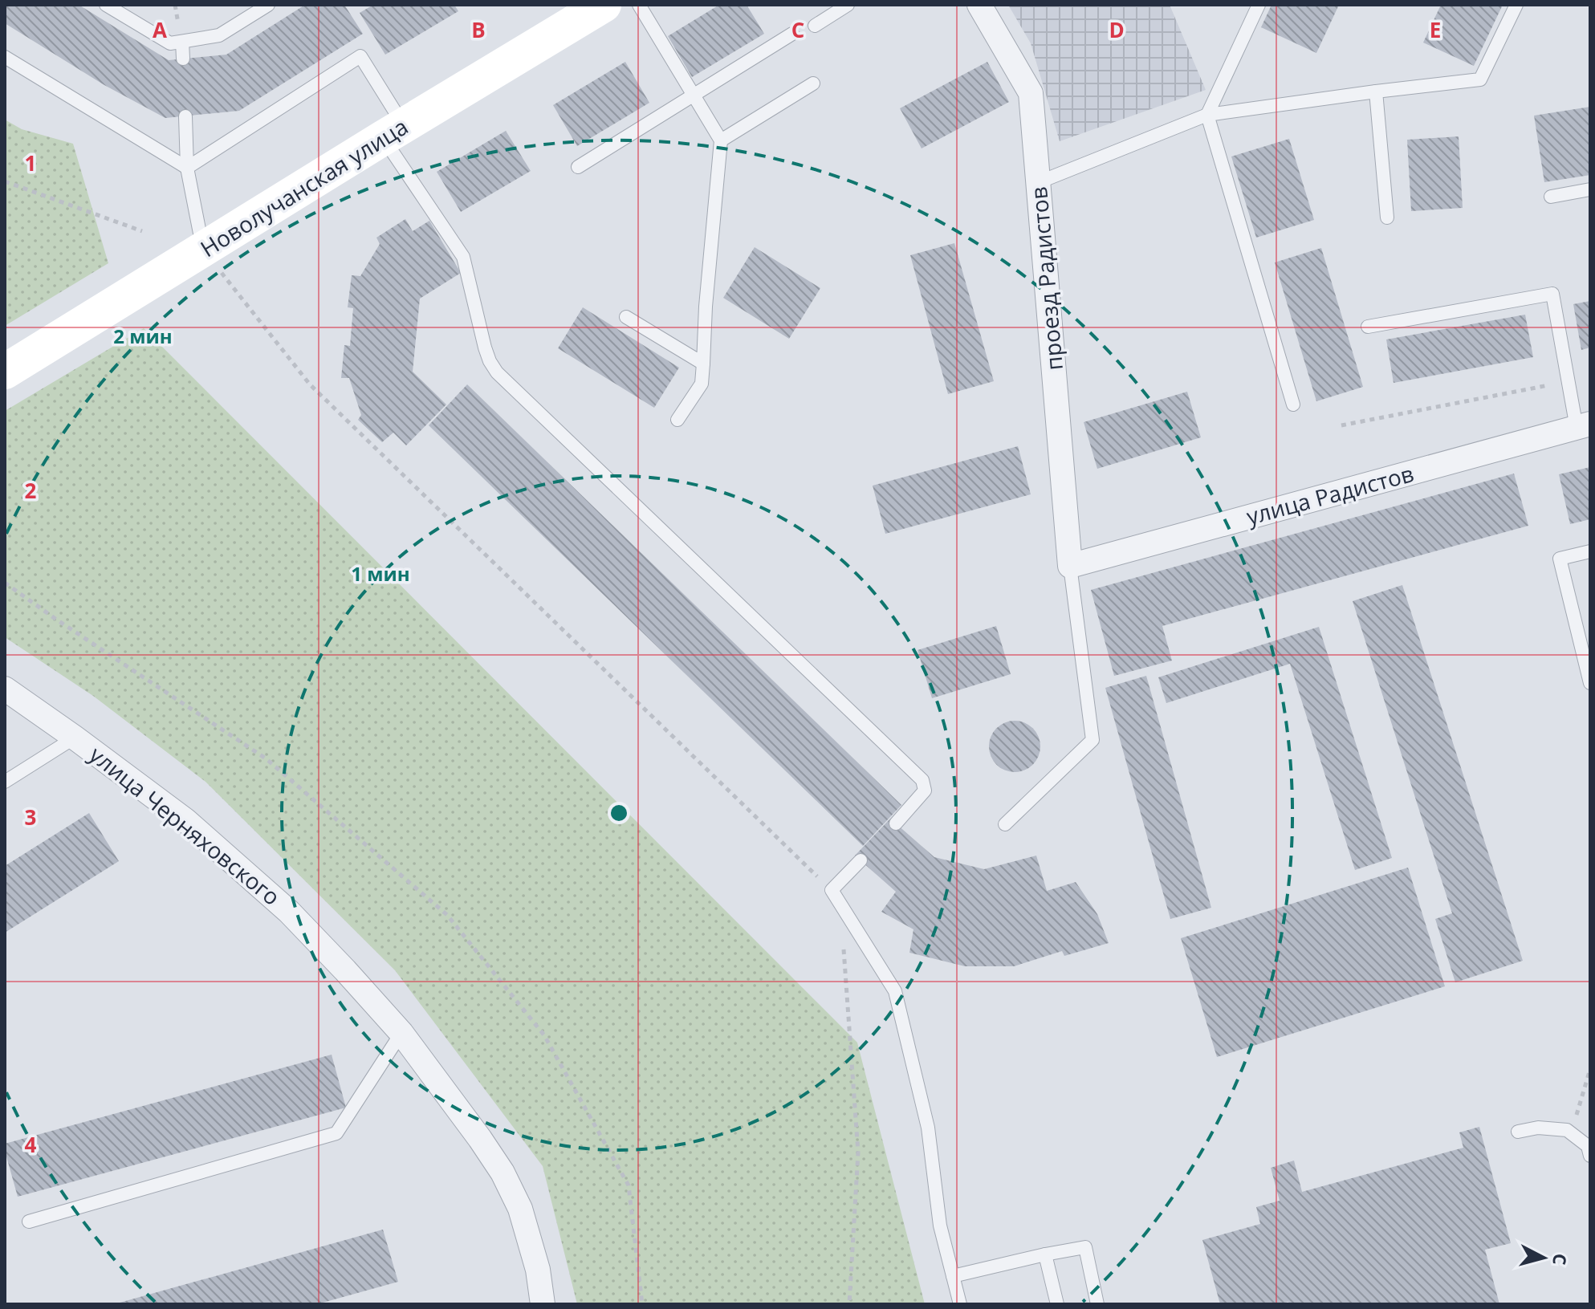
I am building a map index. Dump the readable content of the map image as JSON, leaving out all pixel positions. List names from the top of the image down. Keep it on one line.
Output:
{"streets":{"street":["Новолучанская улица","проезд Радистов","улица Радистов","улица Черняховского"]},"crossings":[["проезд Радистов","улица Радистов"]],"north":"right","grid":{"columns":["A","B","C","D","E"],"rows":["1","2","3","4"]},"rings":["2 мин","1 мин"]}
